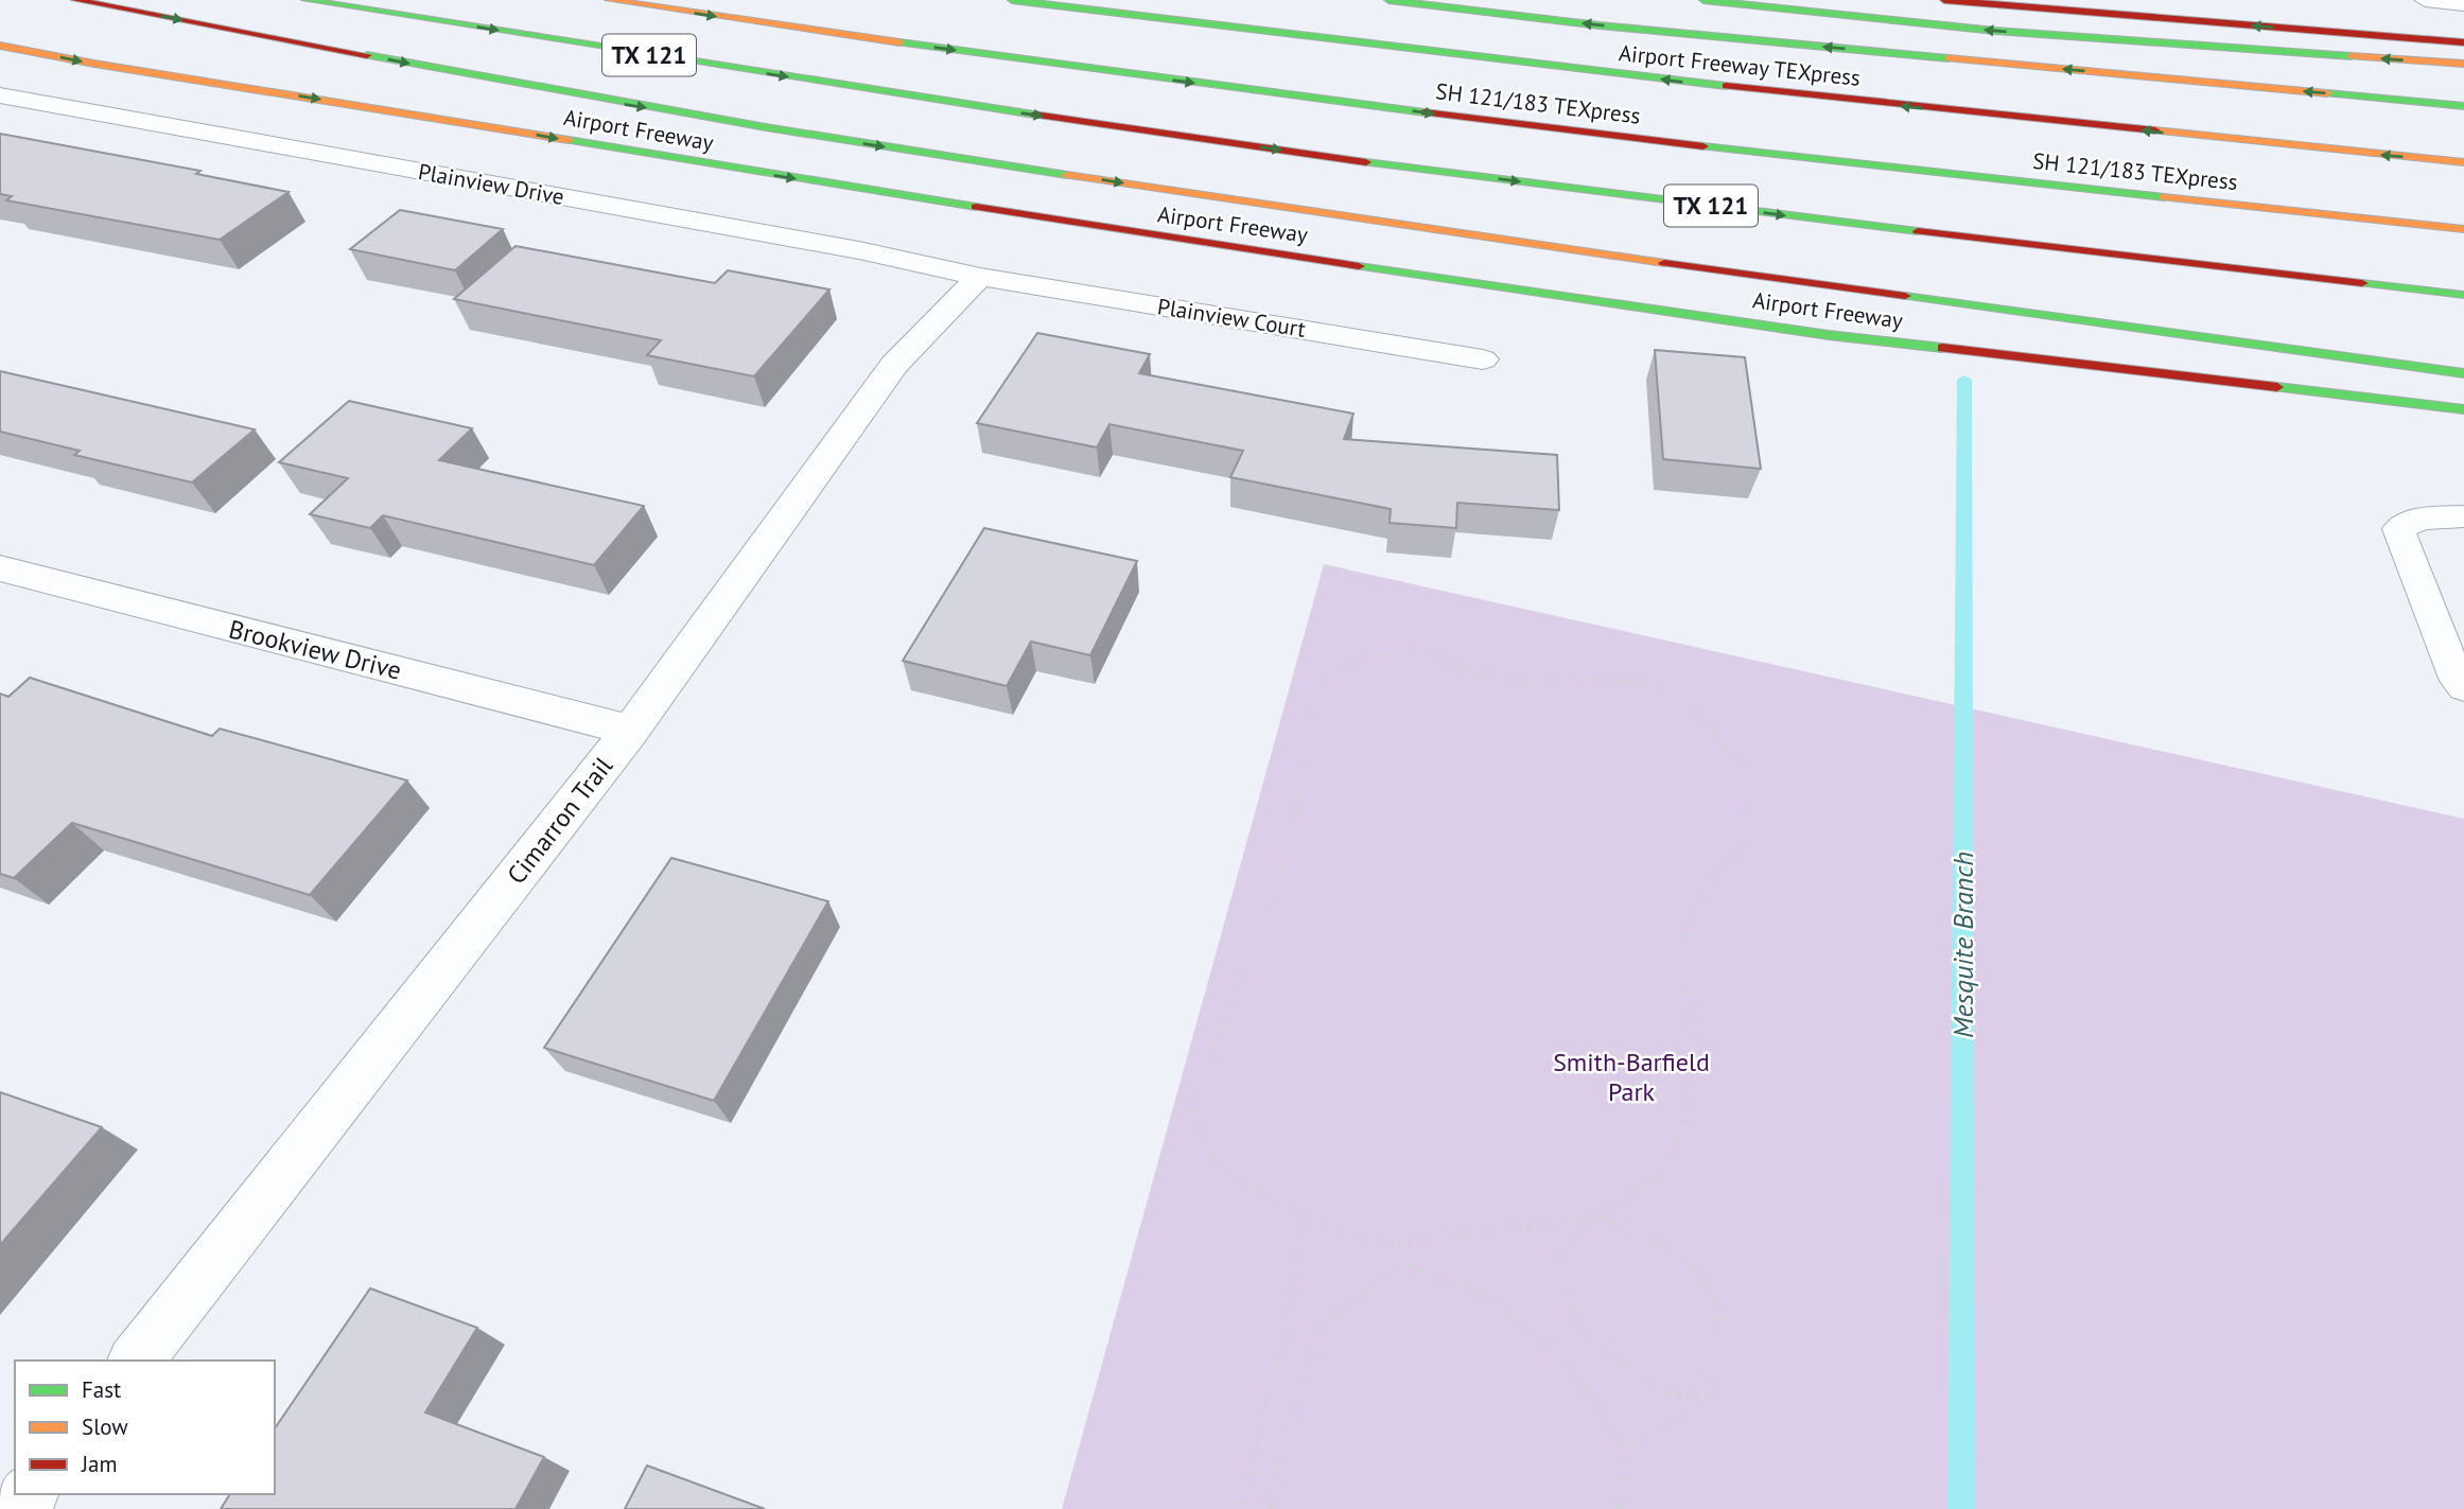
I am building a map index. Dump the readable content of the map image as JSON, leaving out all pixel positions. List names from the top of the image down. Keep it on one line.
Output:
{"streets":{"main road":["TX 121","Airport Freeway TEXpress","SH 121/183 TEXpress","Airport Freeway"],"street":["Plainview Drive","Plainview Court","Brookview Drive","Cimarron Trail"]},"crossings":[["Plainview Drive","Plainview Court"],["Plainview Drive","Cimarron Trail"],["Plainview Court","Cimarron Trail"],["Brookview Drive","Cimarron Trail"]],"water":["Mesquite Branch"],"parks":["Smith-Barfield Park"],"legend":["Fast","Slow","Jam"]}
